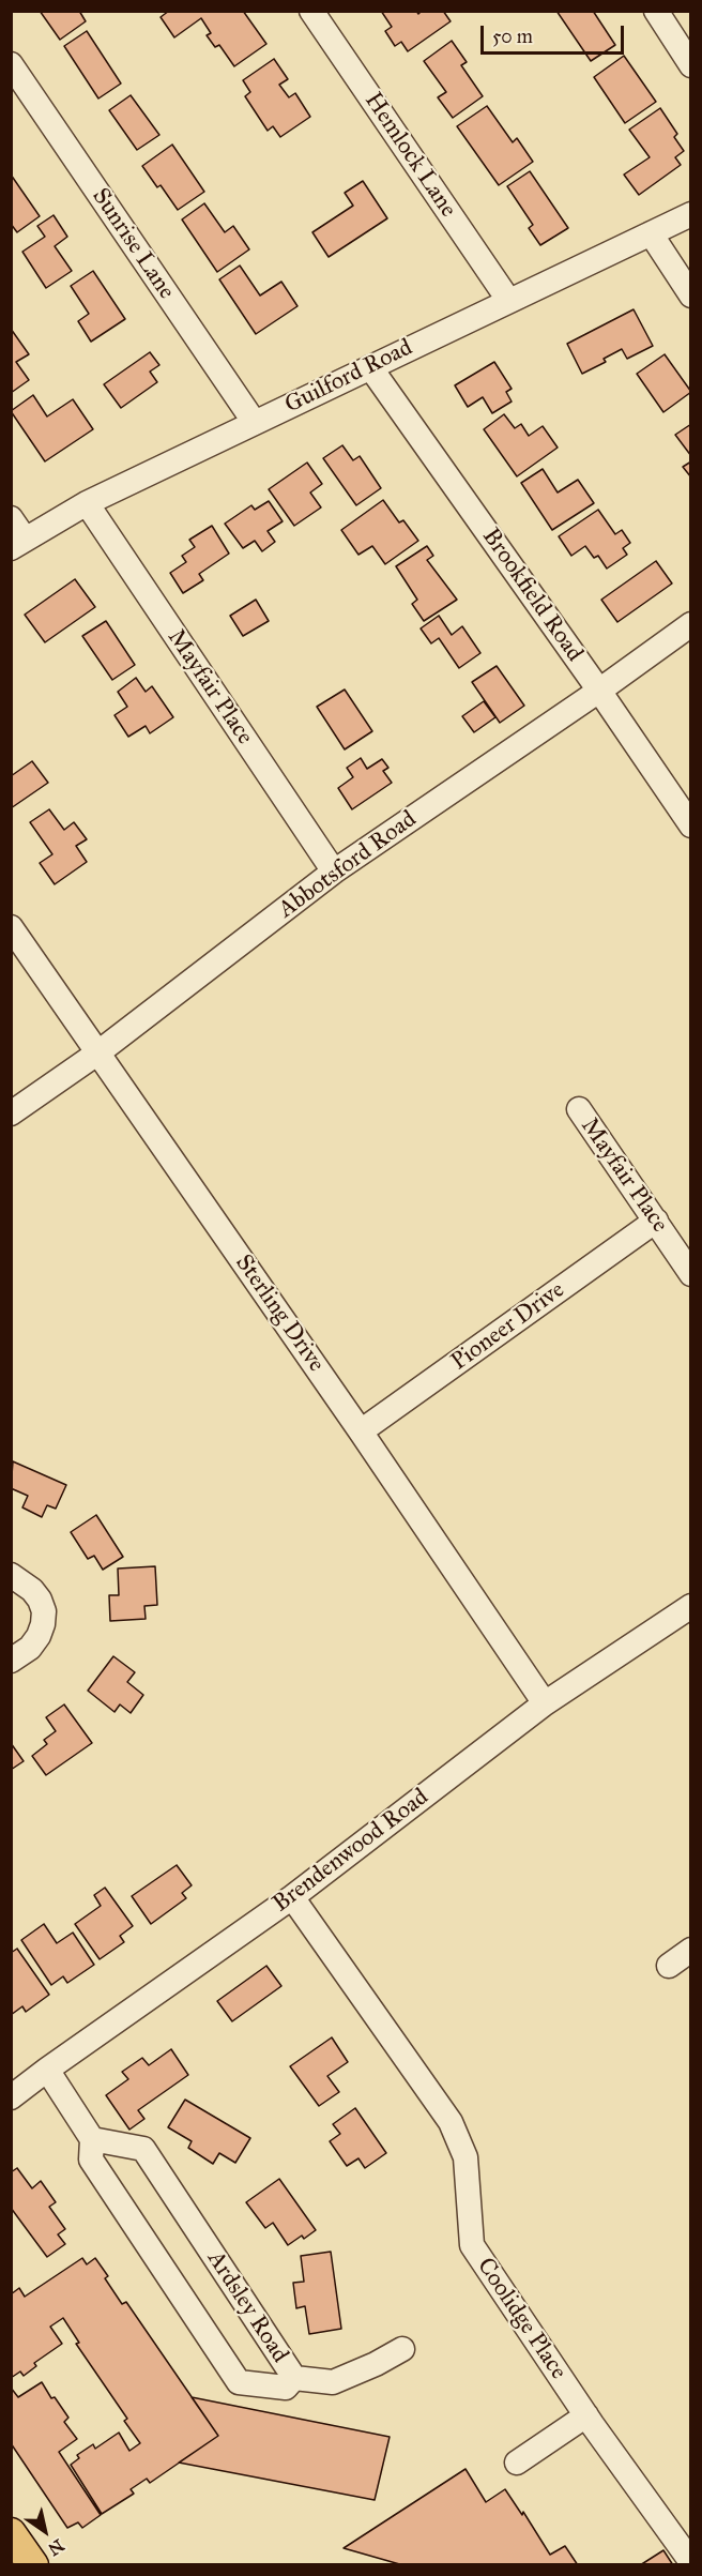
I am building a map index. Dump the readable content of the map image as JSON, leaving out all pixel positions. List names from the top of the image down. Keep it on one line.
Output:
{"streets":{"street":["Hemlock Lane","Sunrise Lane","Guilford Road","Brookfield Road","Mayfair Place","Abbotsford Road","Sterling Drive","Pioneer Drive","Brendenwood Road","Ardsley Road","Coolidge Place"]},"crossings":[["Hemlock Lane","Guilford Road"],["Sunrise Lane","Guilford Road"],["Guilford Road","Brookfield Road"],["Guilford Road","Mayfair Place"],["Brookfield Road","Abbotsford Road"],["Mayfair Place","Abbotsford Road"],["Mayfair Place","Pioneer Drive"],["Abbotsford Road","Sterling Drive"],["Sterling Drive","Pioneer Drive"],["Sterling Drive","Brendenwood Road"],["Brendenwood Road","Ardsley Road"],["Brendenwood Road","Coolidge Place"]],"scale_bar":"50 m","north":"bottom right"}
